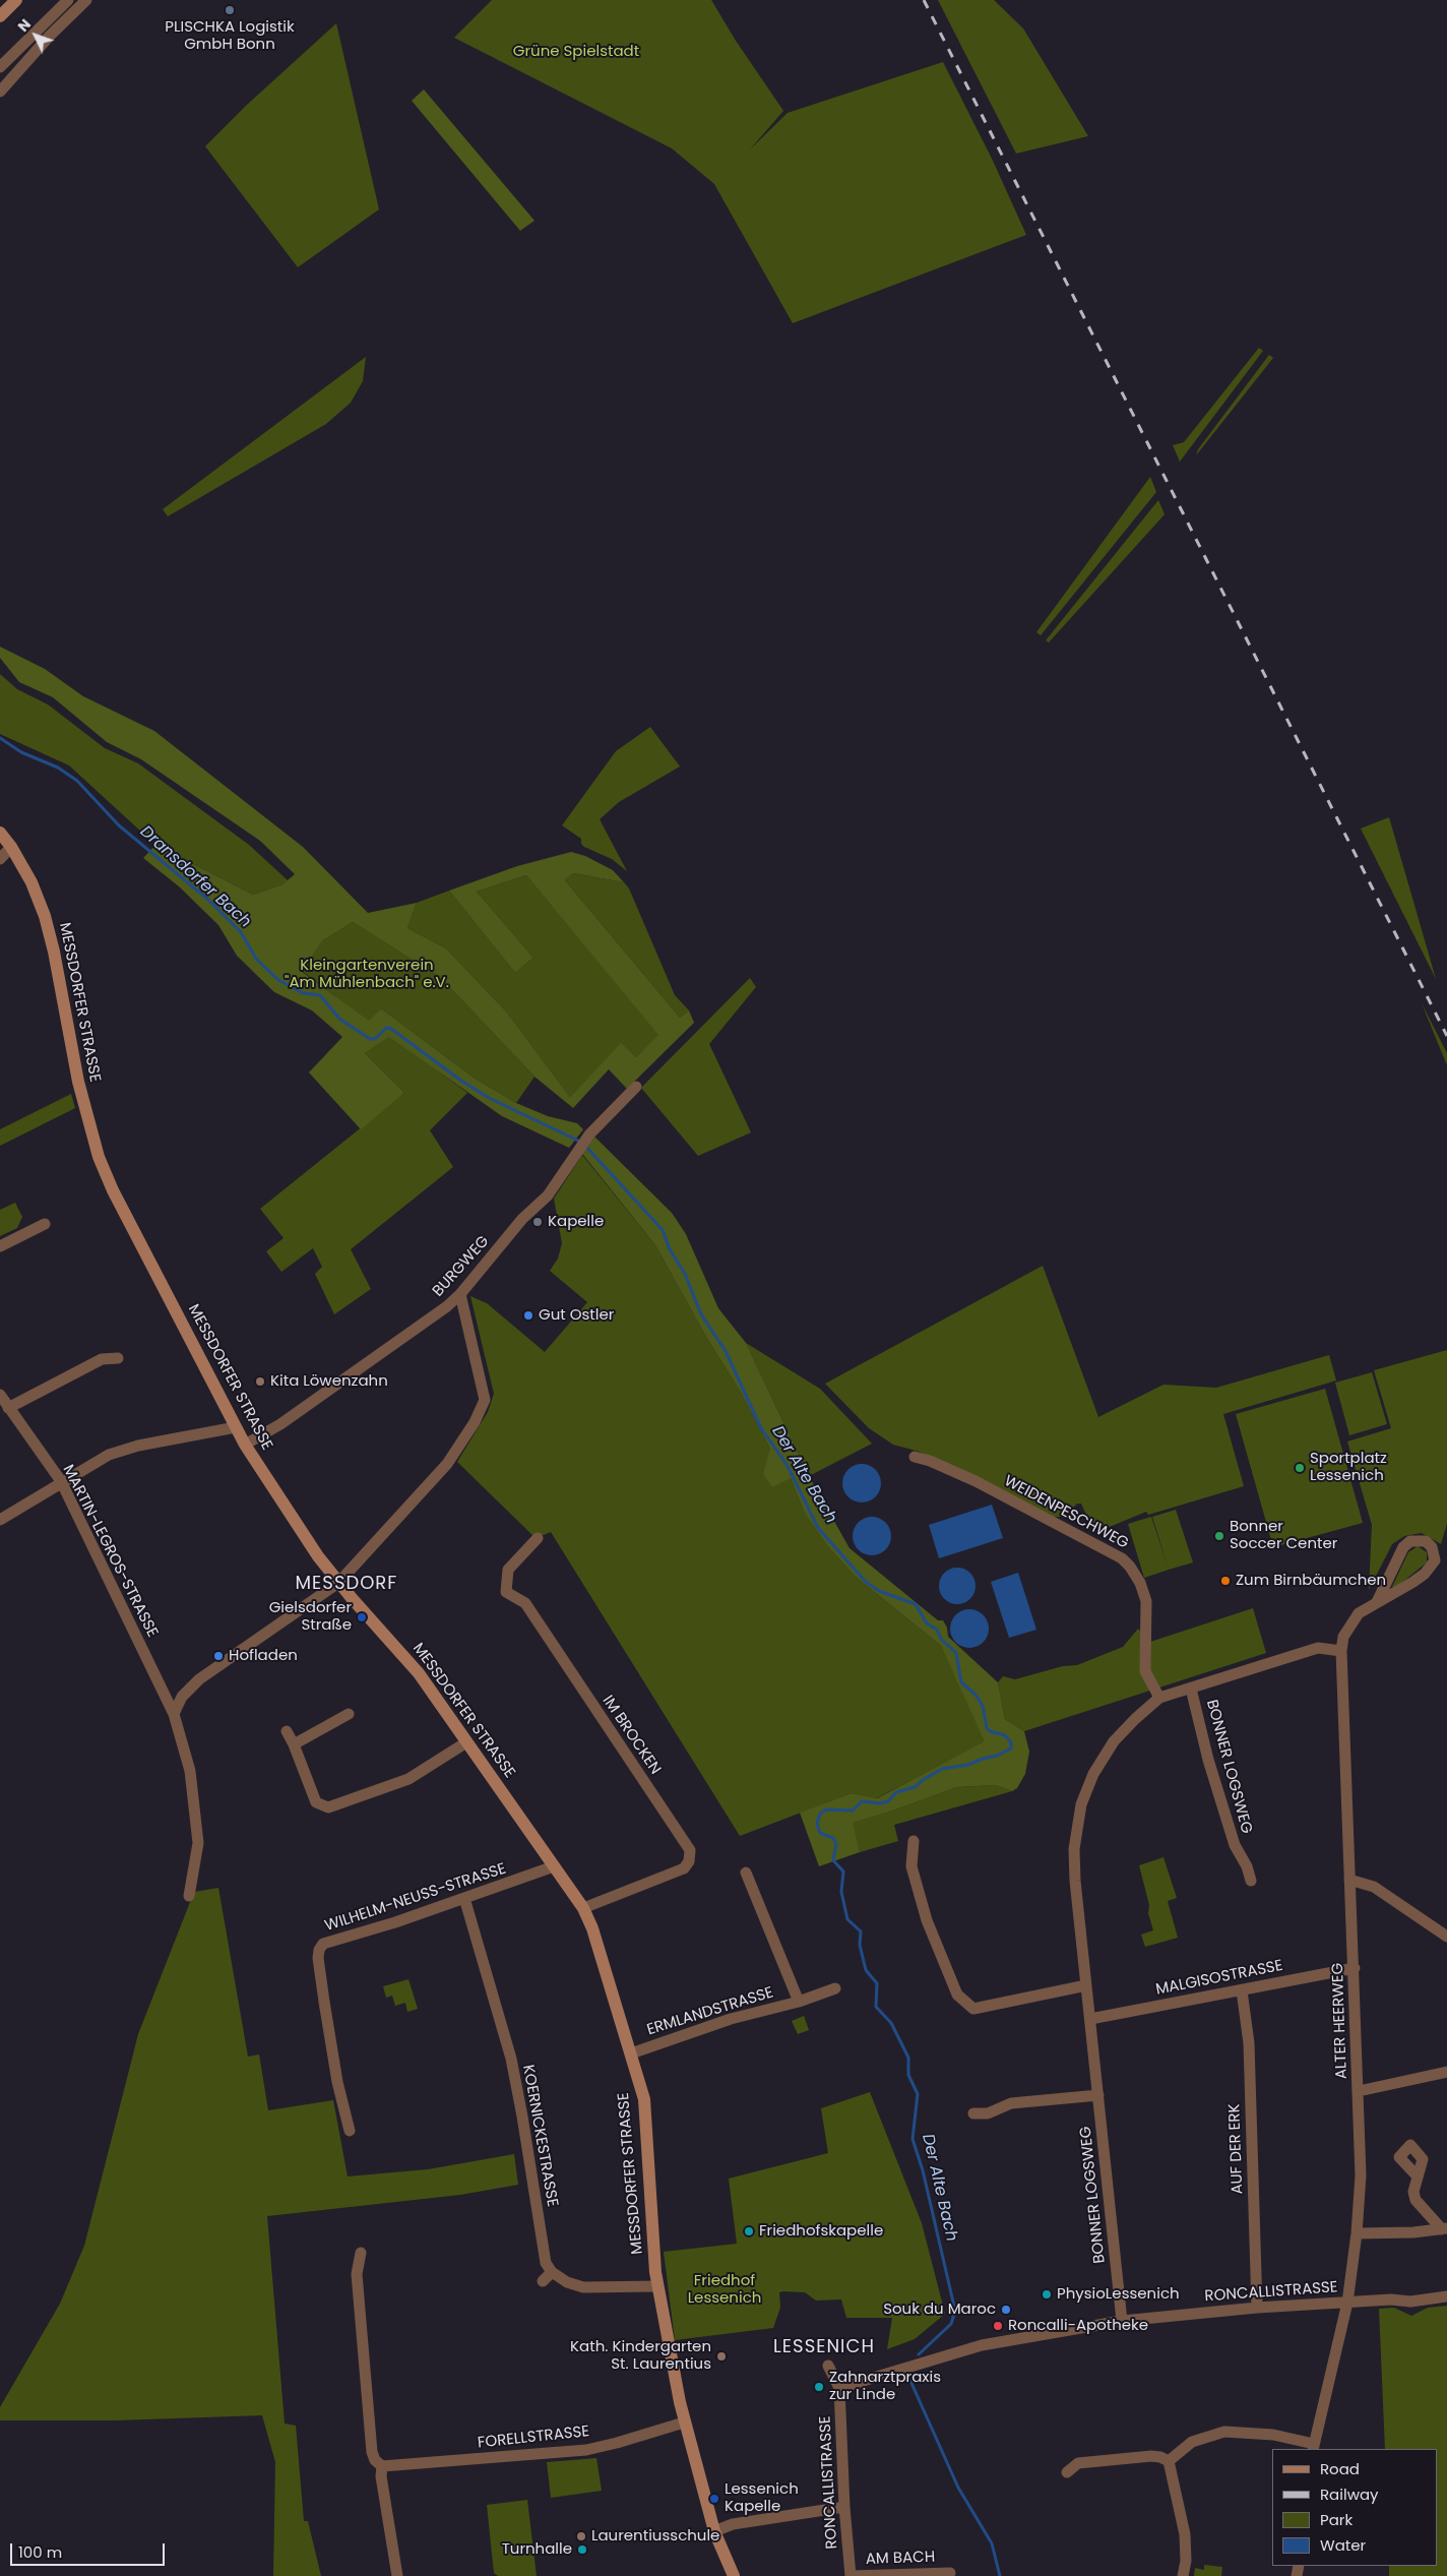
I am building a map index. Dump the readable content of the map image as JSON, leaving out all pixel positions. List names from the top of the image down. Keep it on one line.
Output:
{"streets":{"street":["MESSDORFER STRASSE","BURGWEG","WEIDENPESCHWEG","MARTIN-LEGROS-STRASSE","IM BROCKEN","BONNER LOGSWEG","WILHELM-NEUSS-STRASSE","MALGISOSTRASSE","ERMLANDSTRASSE","ALTER HEERWEG","KOERNICKESTRASSE","AUF DER ERK","RONCALLISTRASSE","FORELLSTRASSE","AM BACH"]},"crossings":[["MESSDORFER STRASSE","BURGWEG"],["MESSDORFER STRASSE","IM BROCKEN"],["MESSDORFER STRASSE","WILHELM-NEUSS-STRASSE"],["MESSDORFER STRASSE","ERMLANDSTRASSE"],["MESSDORFER STRASSE","FORELLSTRASSE"],["WEIDENPESCHWEG","BONNER LOGSWEG"],["BONNER LOGSWEG","MALGISOSTRASSE"],["BONNER LOGSWEG","ALTER HEERWEG"],["BONNER LOGSWEG","RONCALLISTRASSE"],["WILHELM-NEUSS-STRASSE","KOERNICKESTRASSE"],["MALGISOSTRASSE","ALTER HEERWEG"],["MALGISOSTRASSE","AUF DER ERK"],["ALTER HEERWEG","RONCALLISTRASSE"],["AUF DER ERK","RONCALLISTRASSE"],["RONCALLISTRASSE","AM BACH"]],"districts":["MESSDORF","LESSENICH"],"water":["Dransdorfer Bach","Der Alte Bach"],"parks":["Grüne Spielstadt","Kleingartenverein \"Am Mühlenbach\" e.V.","Friedhof Lessenich"],"places":["PLISCHKA Logistik GmbH Bonn","Kapelle","Gut Ostler","Kita Löwenzahn","Sportplatz Lessenich","Bonner Soccer Center","Zum Birnbäumchen","Gielsdorfer Straße","Hofladen","Friedhofskapelle","PhysioLessenich","Souk du Maroc","Roncalli-Apotheke","Kath. Kindergarten St. Laurentius","Zahnarztpraxis zur Linde","Lessenich Kapelle","Laurentiusschule","Turnhalle"],"legend":["Road","Railway","Park","Water"],"scale_bar":"100 m","north":"top left"}
